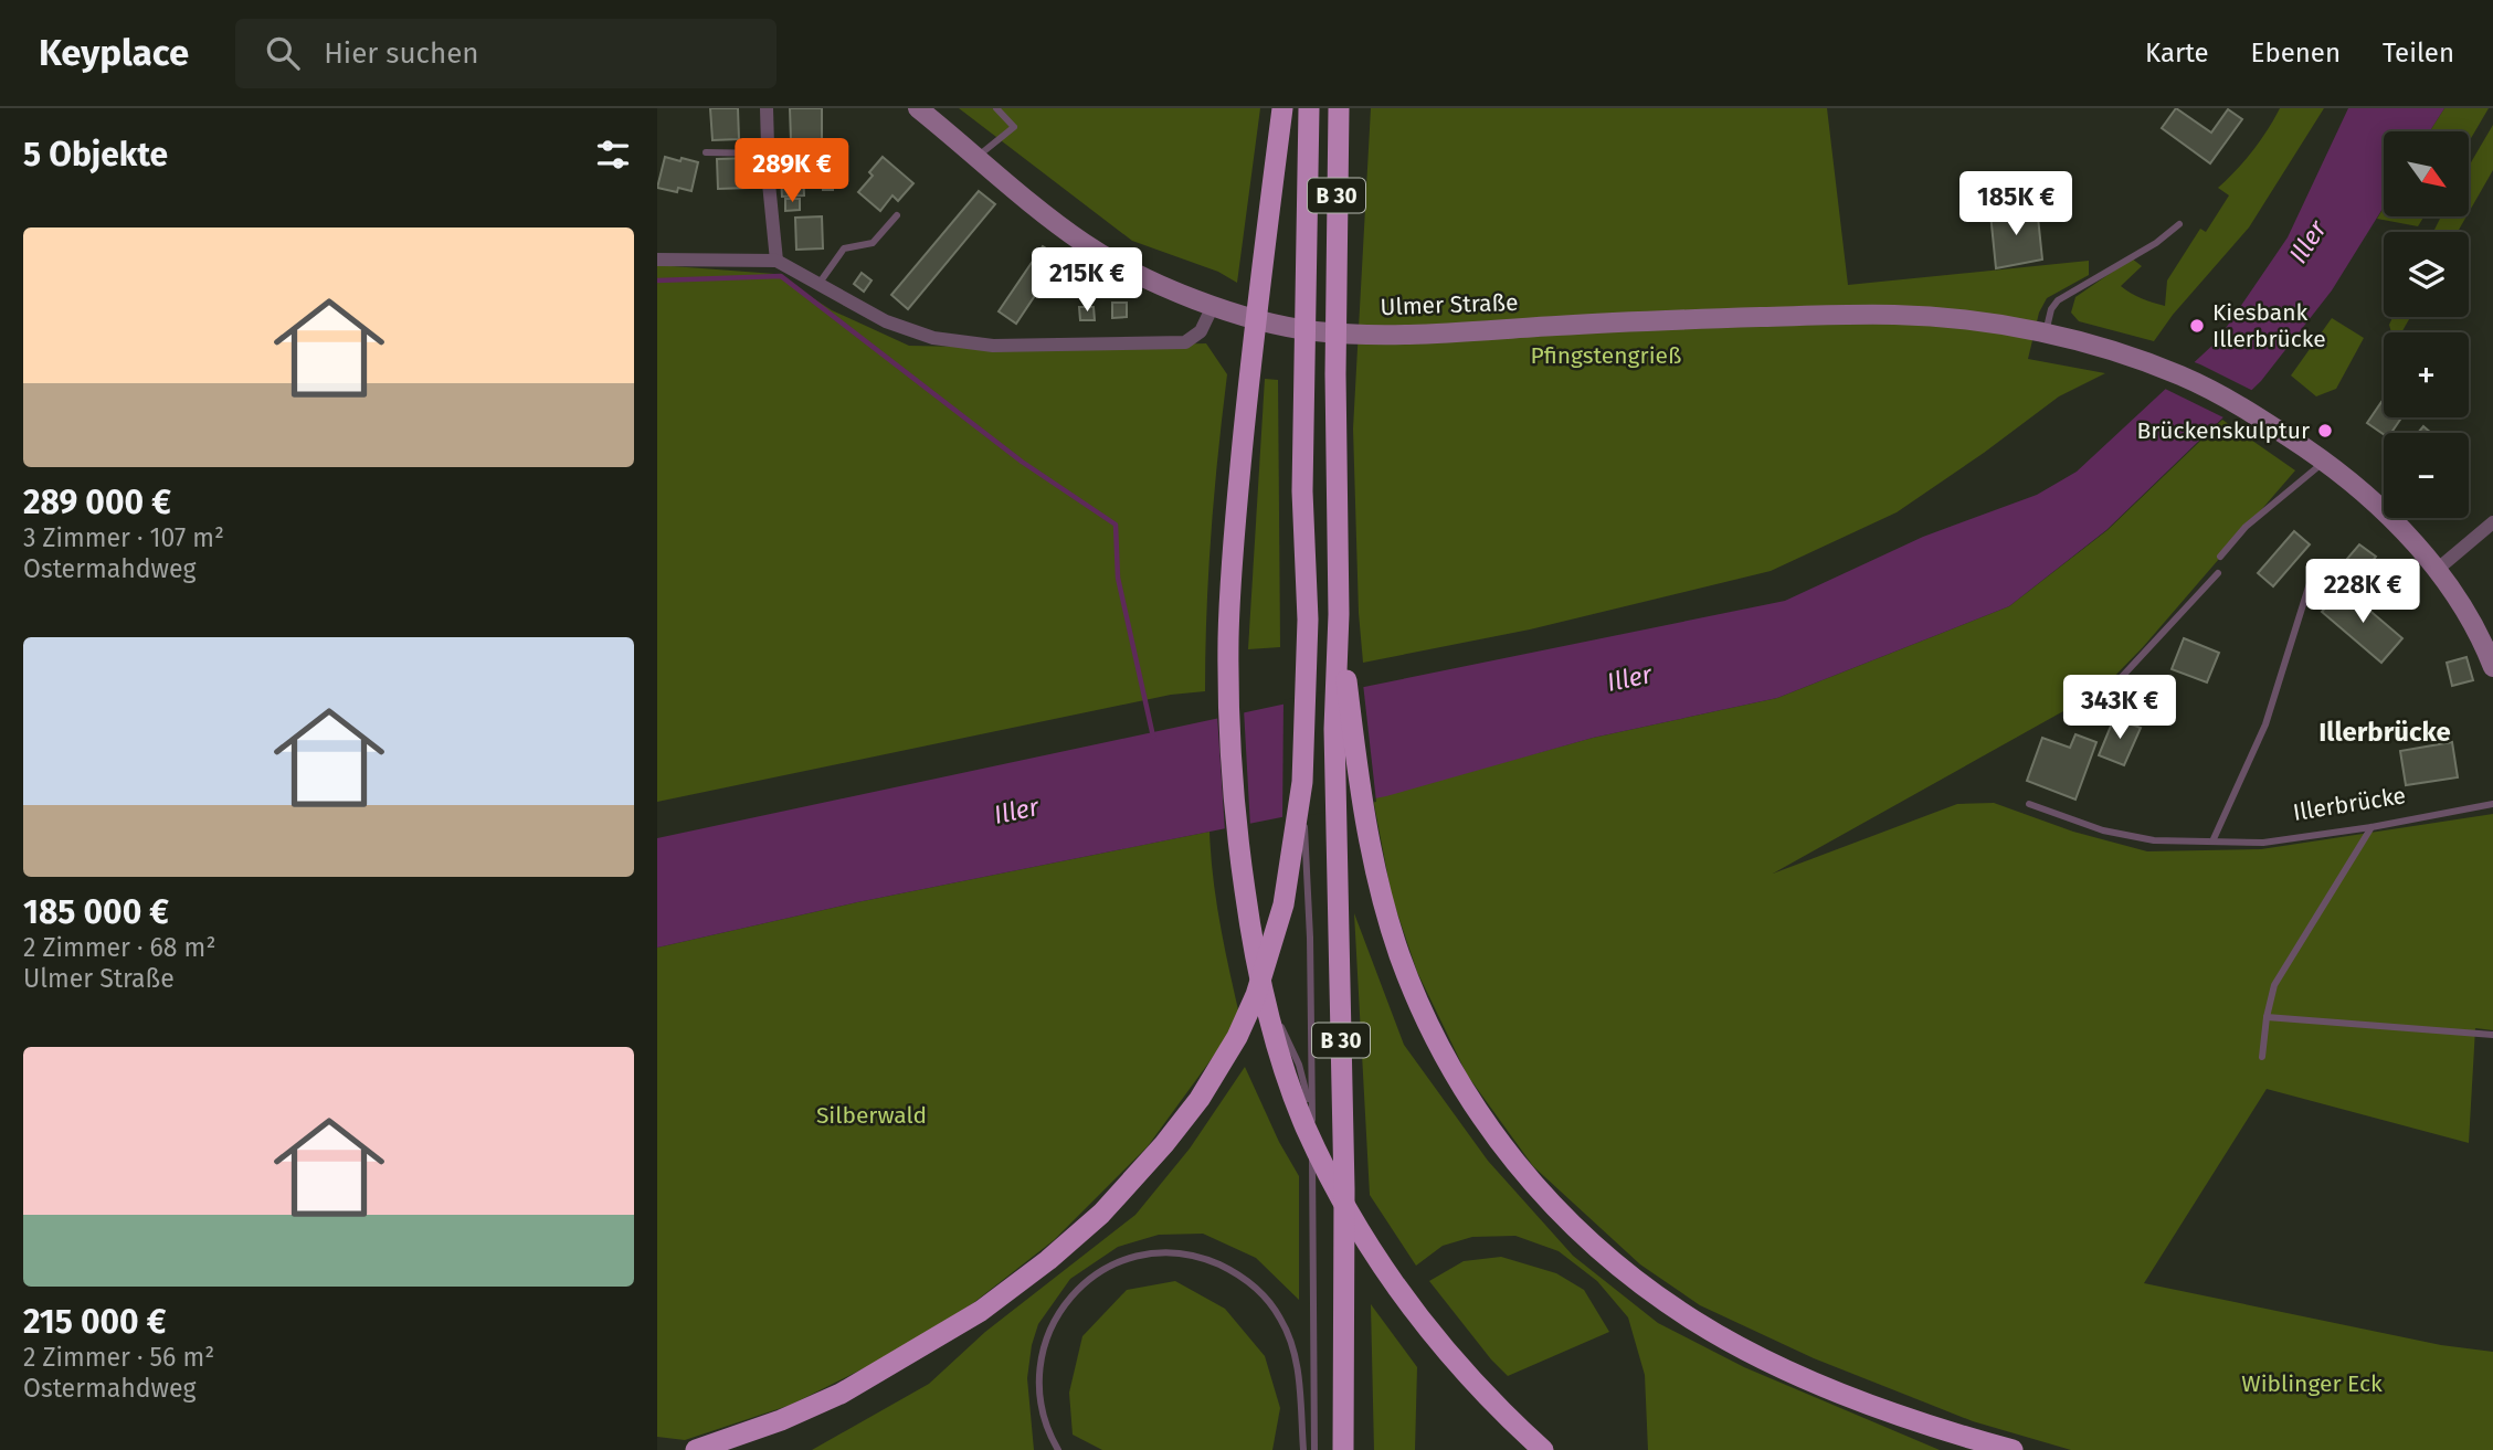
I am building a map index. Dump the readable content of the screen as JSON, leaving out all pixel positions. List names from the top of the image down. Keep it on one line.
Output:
{"streets":{"highway":["B 30"],"main road":["Ulmer Straße"],"lane":["Illerbrücke"]},"districts":["Illerbrücke"],"water":["Iller"],"parks":["Pfingstengrieß","Silberwald","Wiblinger Eck"],"places":["Kiesbank Illerbrücke","Brückenskulptur"],"north":"bottom right","page":{"header":"Keyplace","search":"Hier suchen","nav":["Karte","Ebenen","Teilen"],"heading":"5 Objekte","map_buttons":["+","−"],"price":["289K €","185K €","215K €","228K €","343K €"],"list":[{"name":"289 000 €","note":"3 Zimmer · 107 m² · Ostermahdweg"},{"name":"185 000 €","note":"2 Zimmer · 68 m² · Ulmer Straße"},{"name":"215 000 €","note":"2 Zimmer · 56 m² · Ostermahdweg"}]}}
